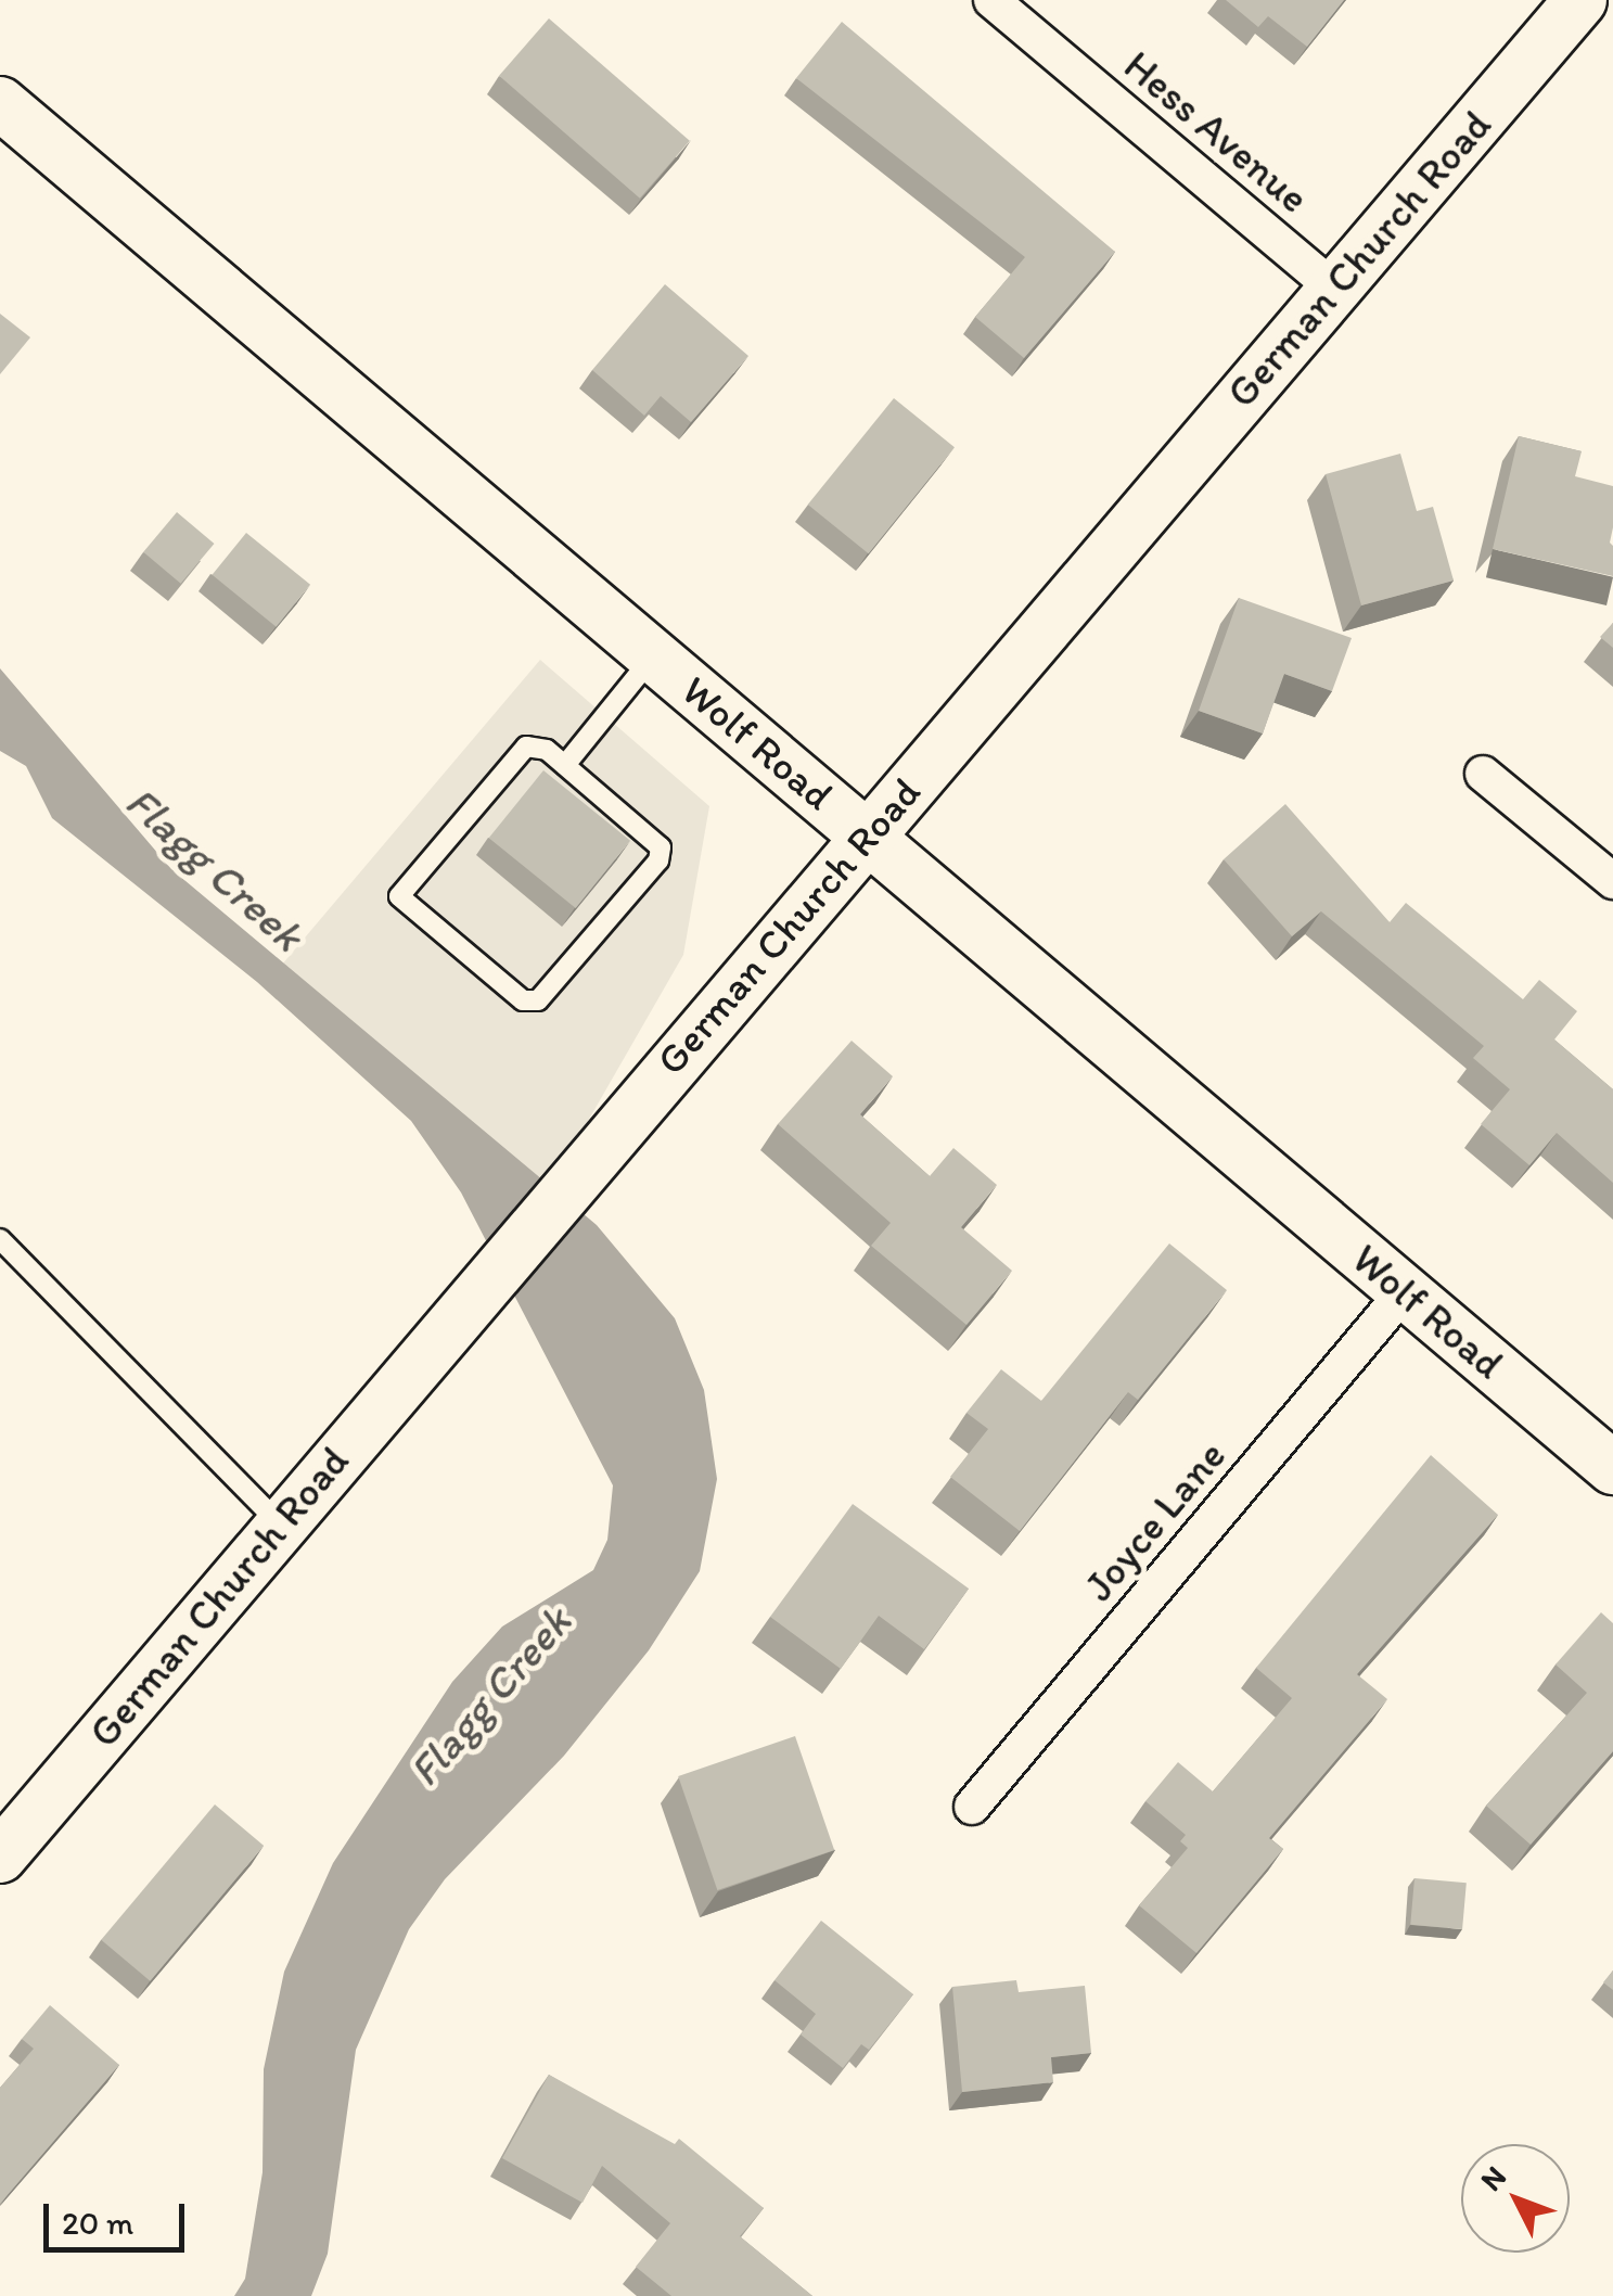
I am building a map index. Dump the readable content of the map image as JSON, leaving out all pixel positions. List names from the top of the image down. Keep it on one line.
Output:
{"streets":{"street":["Hess Avenue","German Church Road","Wolf Road","Joyce Lane"]},"crossings":[["Hess Avenue","German Church Road"],["German Church Road","Wolf Road"],["Wolf Road","Joyce Lane"]],"water":["Flagg Creek"],"scale_bar":"20 m","north":"top left"}
